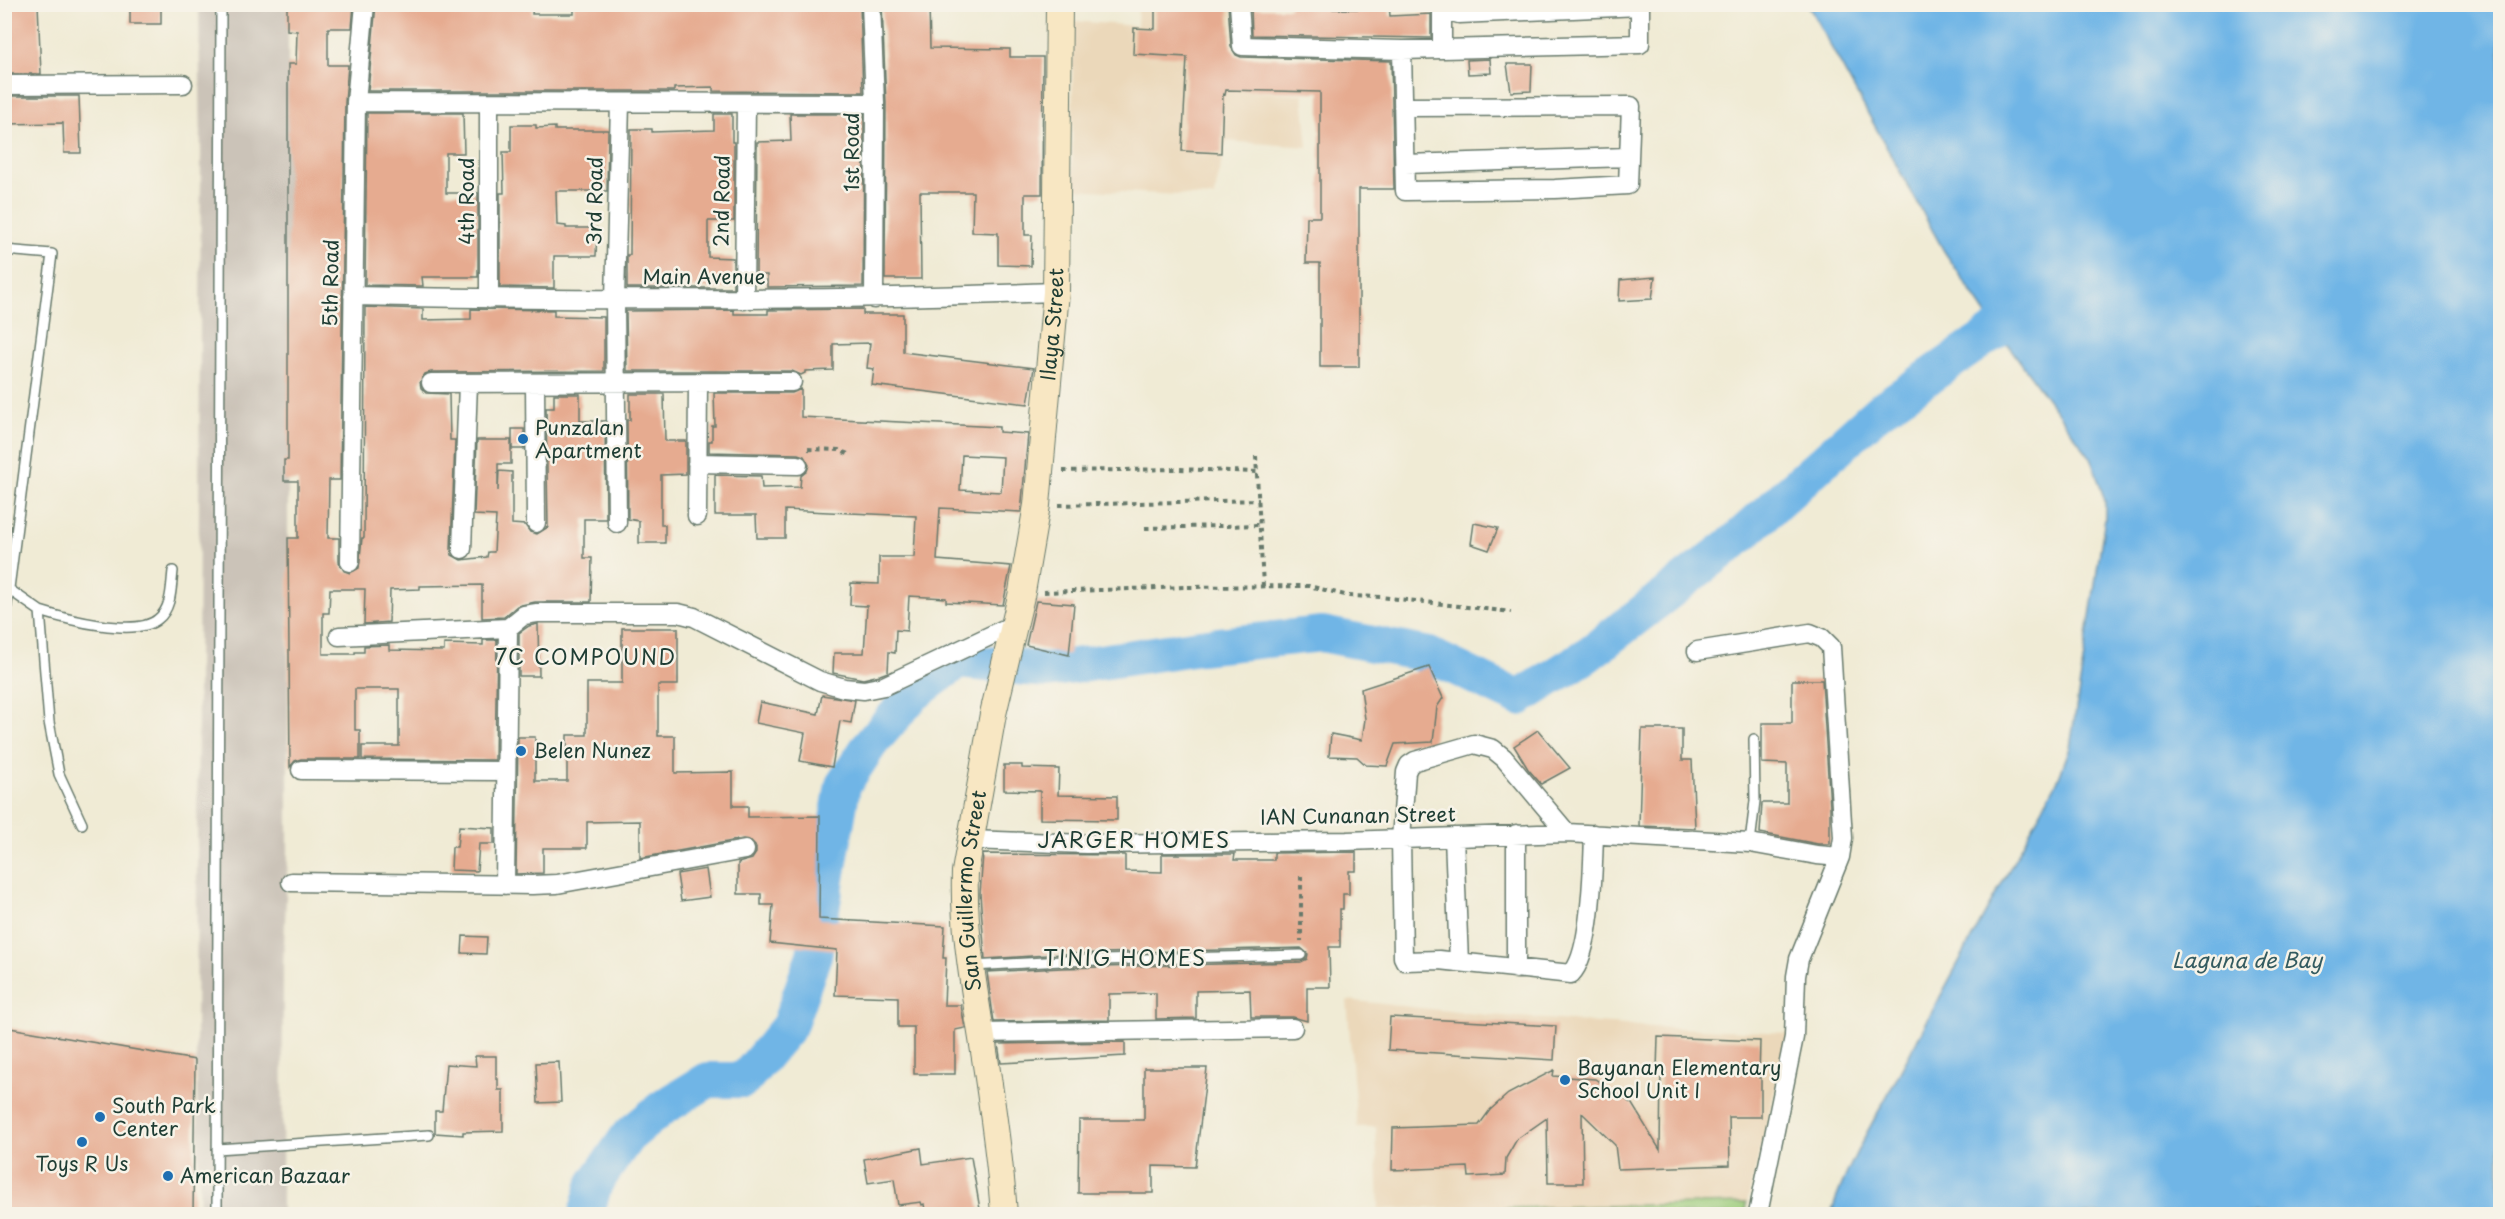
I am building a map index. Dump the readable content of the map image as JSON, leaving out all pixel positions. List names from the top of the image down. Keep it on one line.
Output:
{"streets":{"main road":["Ilaya Street","San Guillermo Street"],"street":["1st Road","4th Road","3rd Road","2nd Road","Main Avenue","5th Road","IAN Cunanan Street"]},"crossings":[["1st Road","Main Avenue"],["4th Road","Main Avenue"],["3rd Road","Main Avenue"],["2nd Road","Main Avenue"],["Main Avenue","5th Road"],["Main Avenue","Ilaya Street"],["Ilaya Street","San Guillermo Street"],["IAN Cunanan Street","San Guillermo Street"]],"districts":["7C COMPOUND","JARGER HOMES","TINIG HOMES"],"water":["Laguna de Bay"],"places":["Punzalan Apartment","Belen Nunez","Bayanan Elementary School Unit I","South Park Center","Toys R Us","American Bazaar"]}
